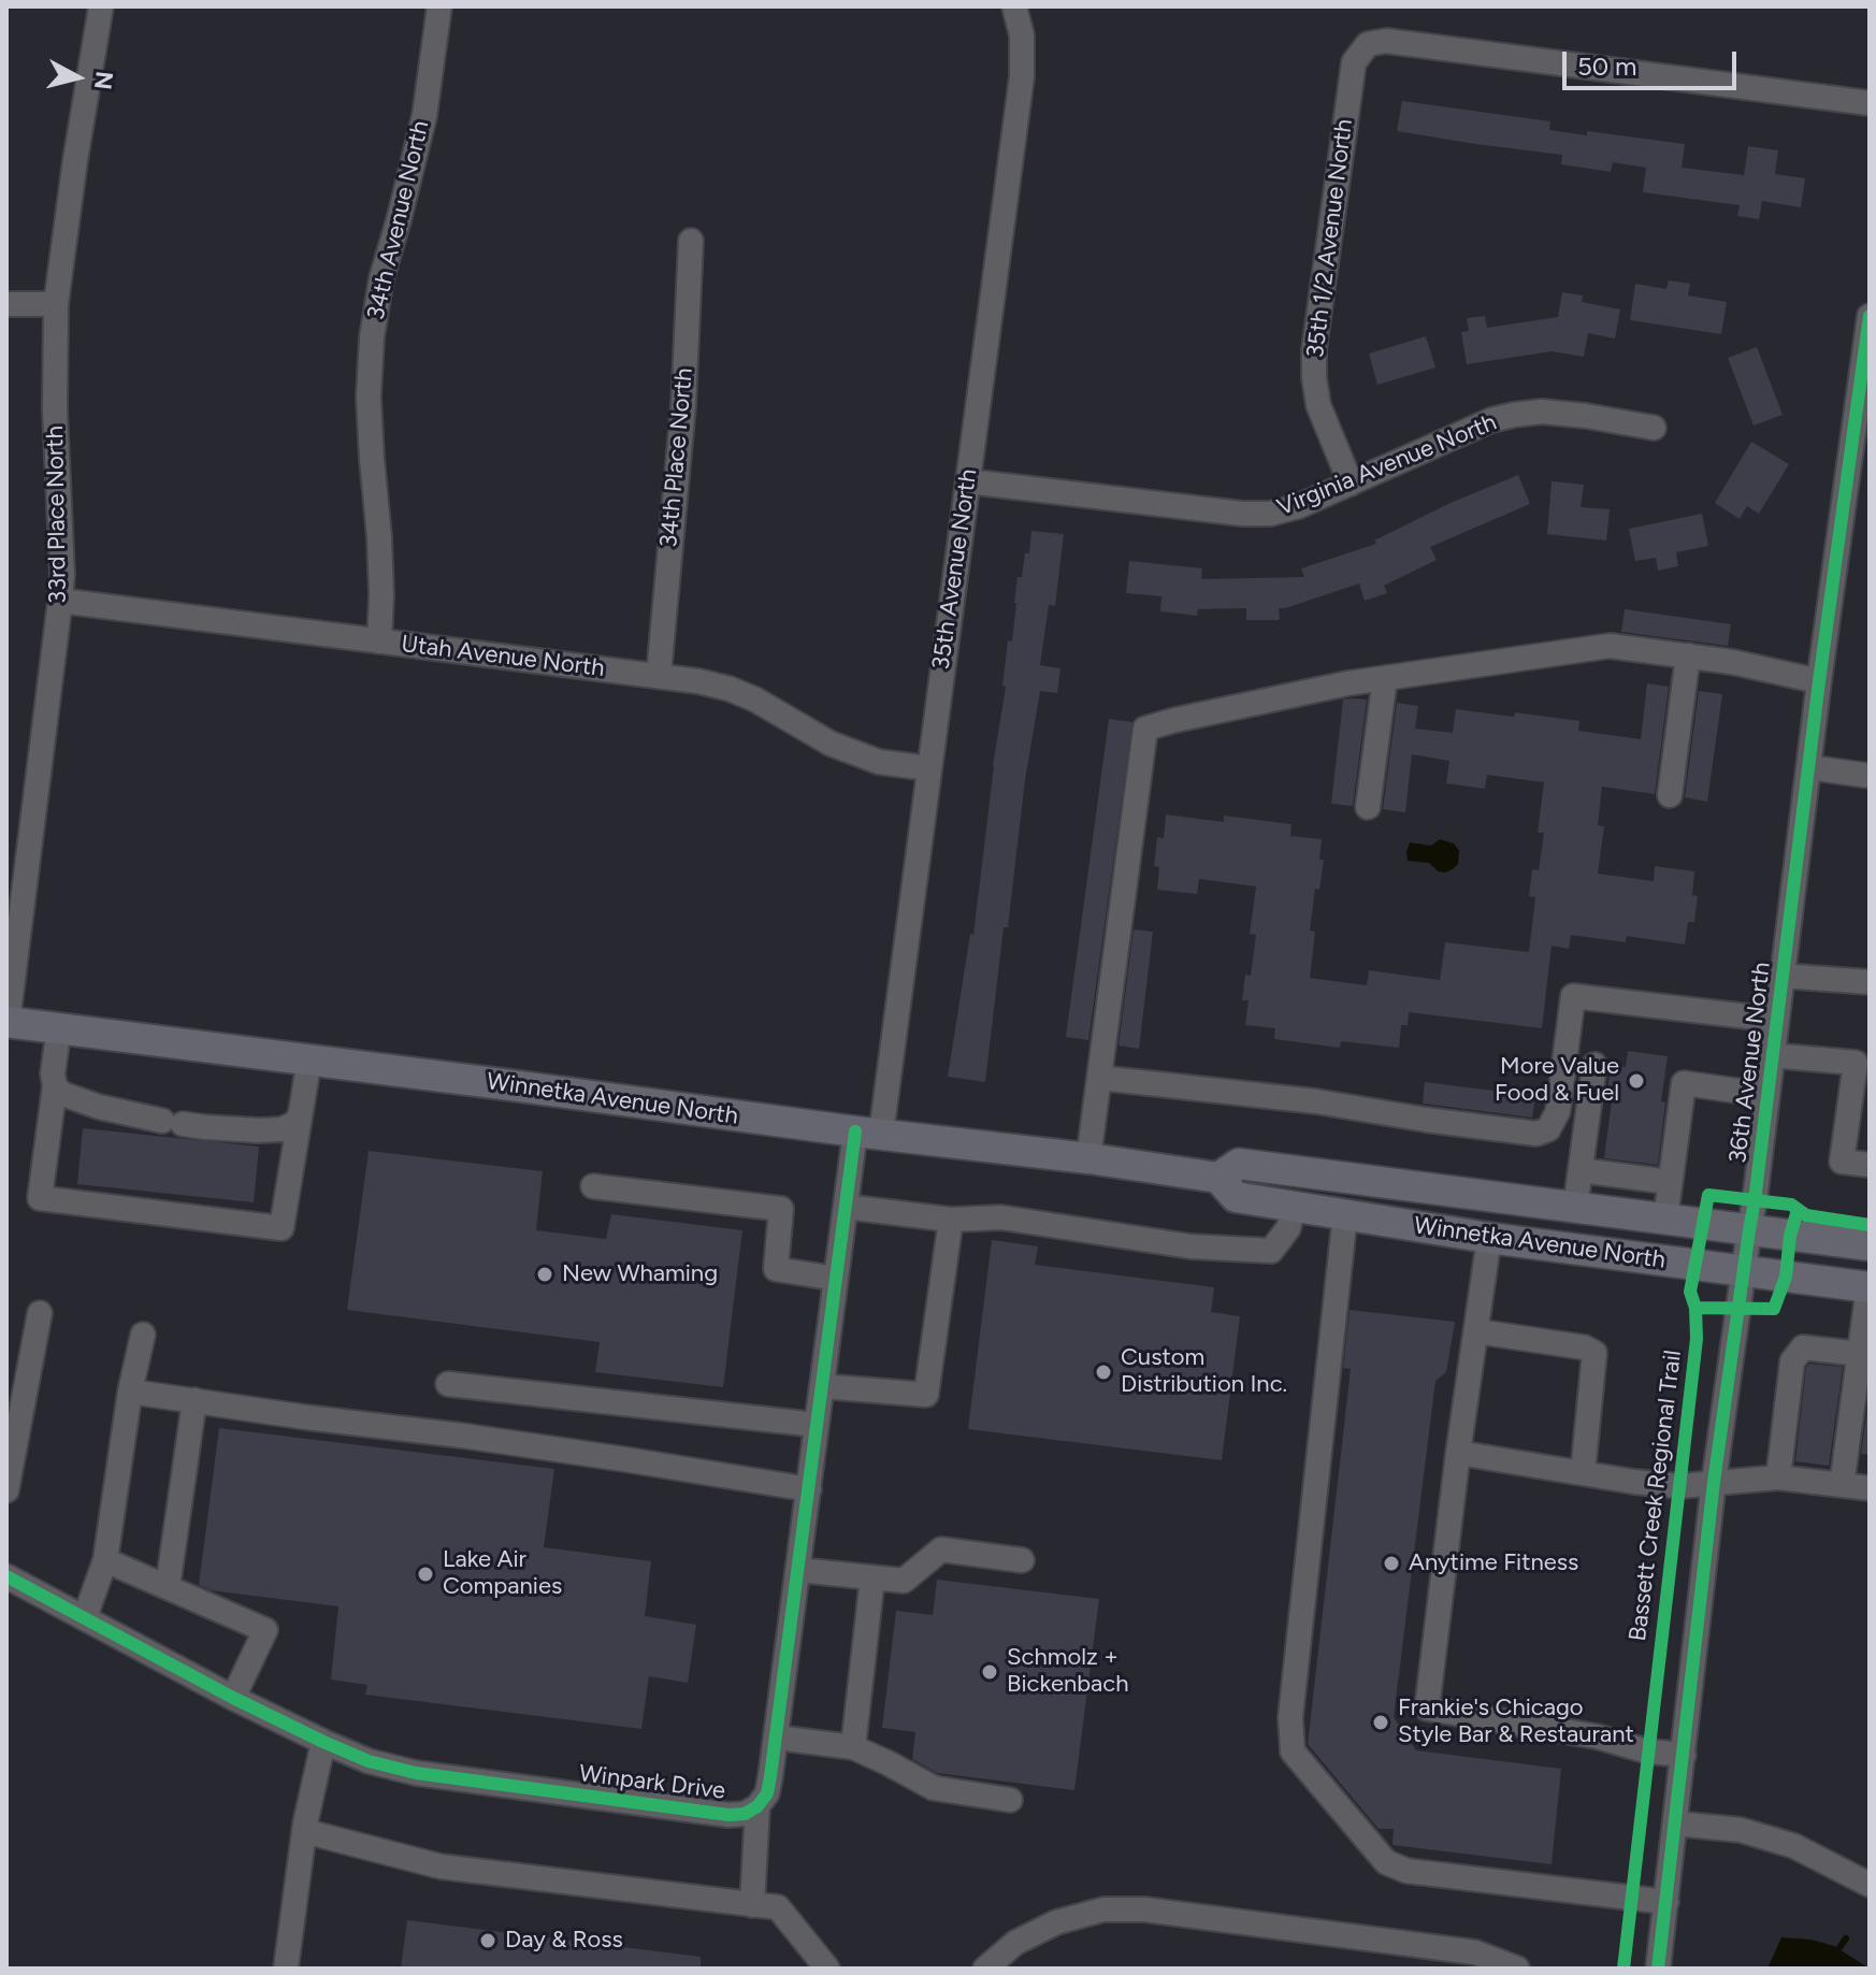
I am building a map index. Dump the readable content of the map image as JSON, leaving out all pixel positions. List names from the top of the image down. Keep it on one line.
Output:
{"streets":{"main road":["Winnetka Avenue North"],"street":["34th Avenue North","35th 1/2 Avenue North","34th Place North","Virginia Avenue North","33rd Place North","35th Avenue North","Utah Avenue North","36th Avenue North","Winpark Drive"],"cycle path":["Bassett Creek Regional Trail"]},"crossings":[["34th Avenue North","Utah Avenue North"],["35th 1/2 Avenue North","Virginia Avenue North"],["34th Place North","Utah Avenue North"],["Virginia Avenue North","35th Avenue North"],["33rd Place North","Utah Avenue North"],["33rd Place North","Winnetka Avenue North"],["35th Avenue North","Utah Avenue North"],["35th Avenue North","Winnetka Avenue North"],["35th Avenue North","Winpark Drive"],["36th Avenue North","Winnetka Avenue North"],["Winnetka Avenue North","Winpark Drive"]],"places":["More Value Food & Fuel","New Whaming","Custom Distribution Inc.","Anytime Fitness","Lake Air Companies","Schmolz + Bickenbach","Frankie's Chicago Style Bar & Restaurant","Day & Ross"],"scale_bar":"50 m","north":"right"}
